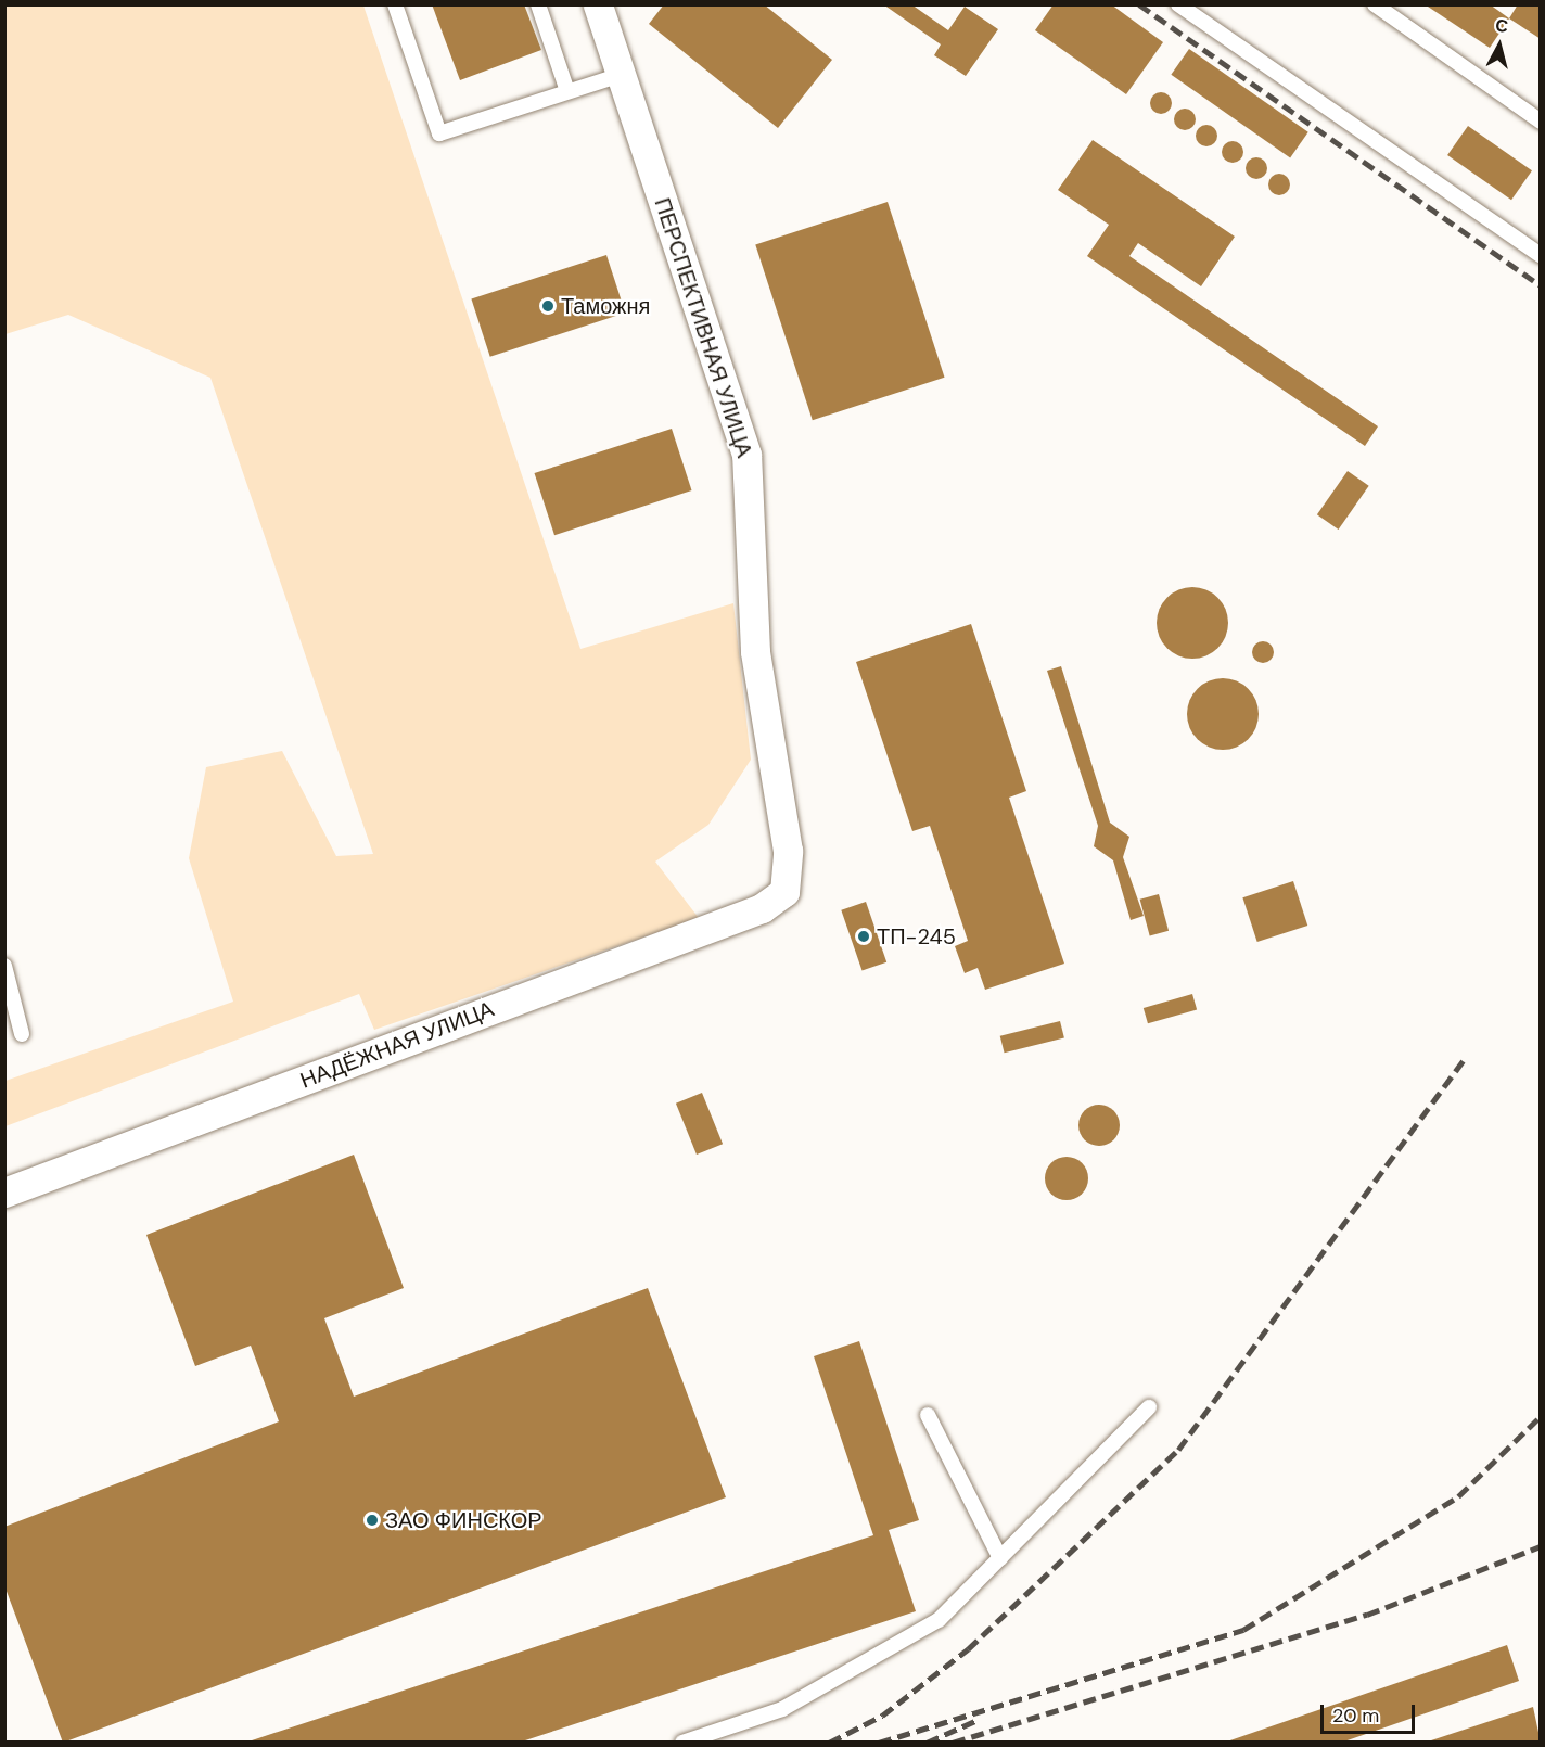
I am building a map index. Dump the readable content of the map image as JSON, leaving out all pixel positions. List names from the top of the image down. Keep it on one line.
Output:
{"streets":{"street":["ПЕРСПЕКТИВНАЯ УЛИЦА","НАДЁЖНАЯ УЛИЦА"]},"crossings":[["ПЕРСПЕКТИВНАЯ УЛИЦА","НАДЁЖНАЯ УЛИЦА"]],"places":["Таможня","ТП-245","ЗАО ФИНСКОР"],"scale_bar":"20 m","north":"top"}
